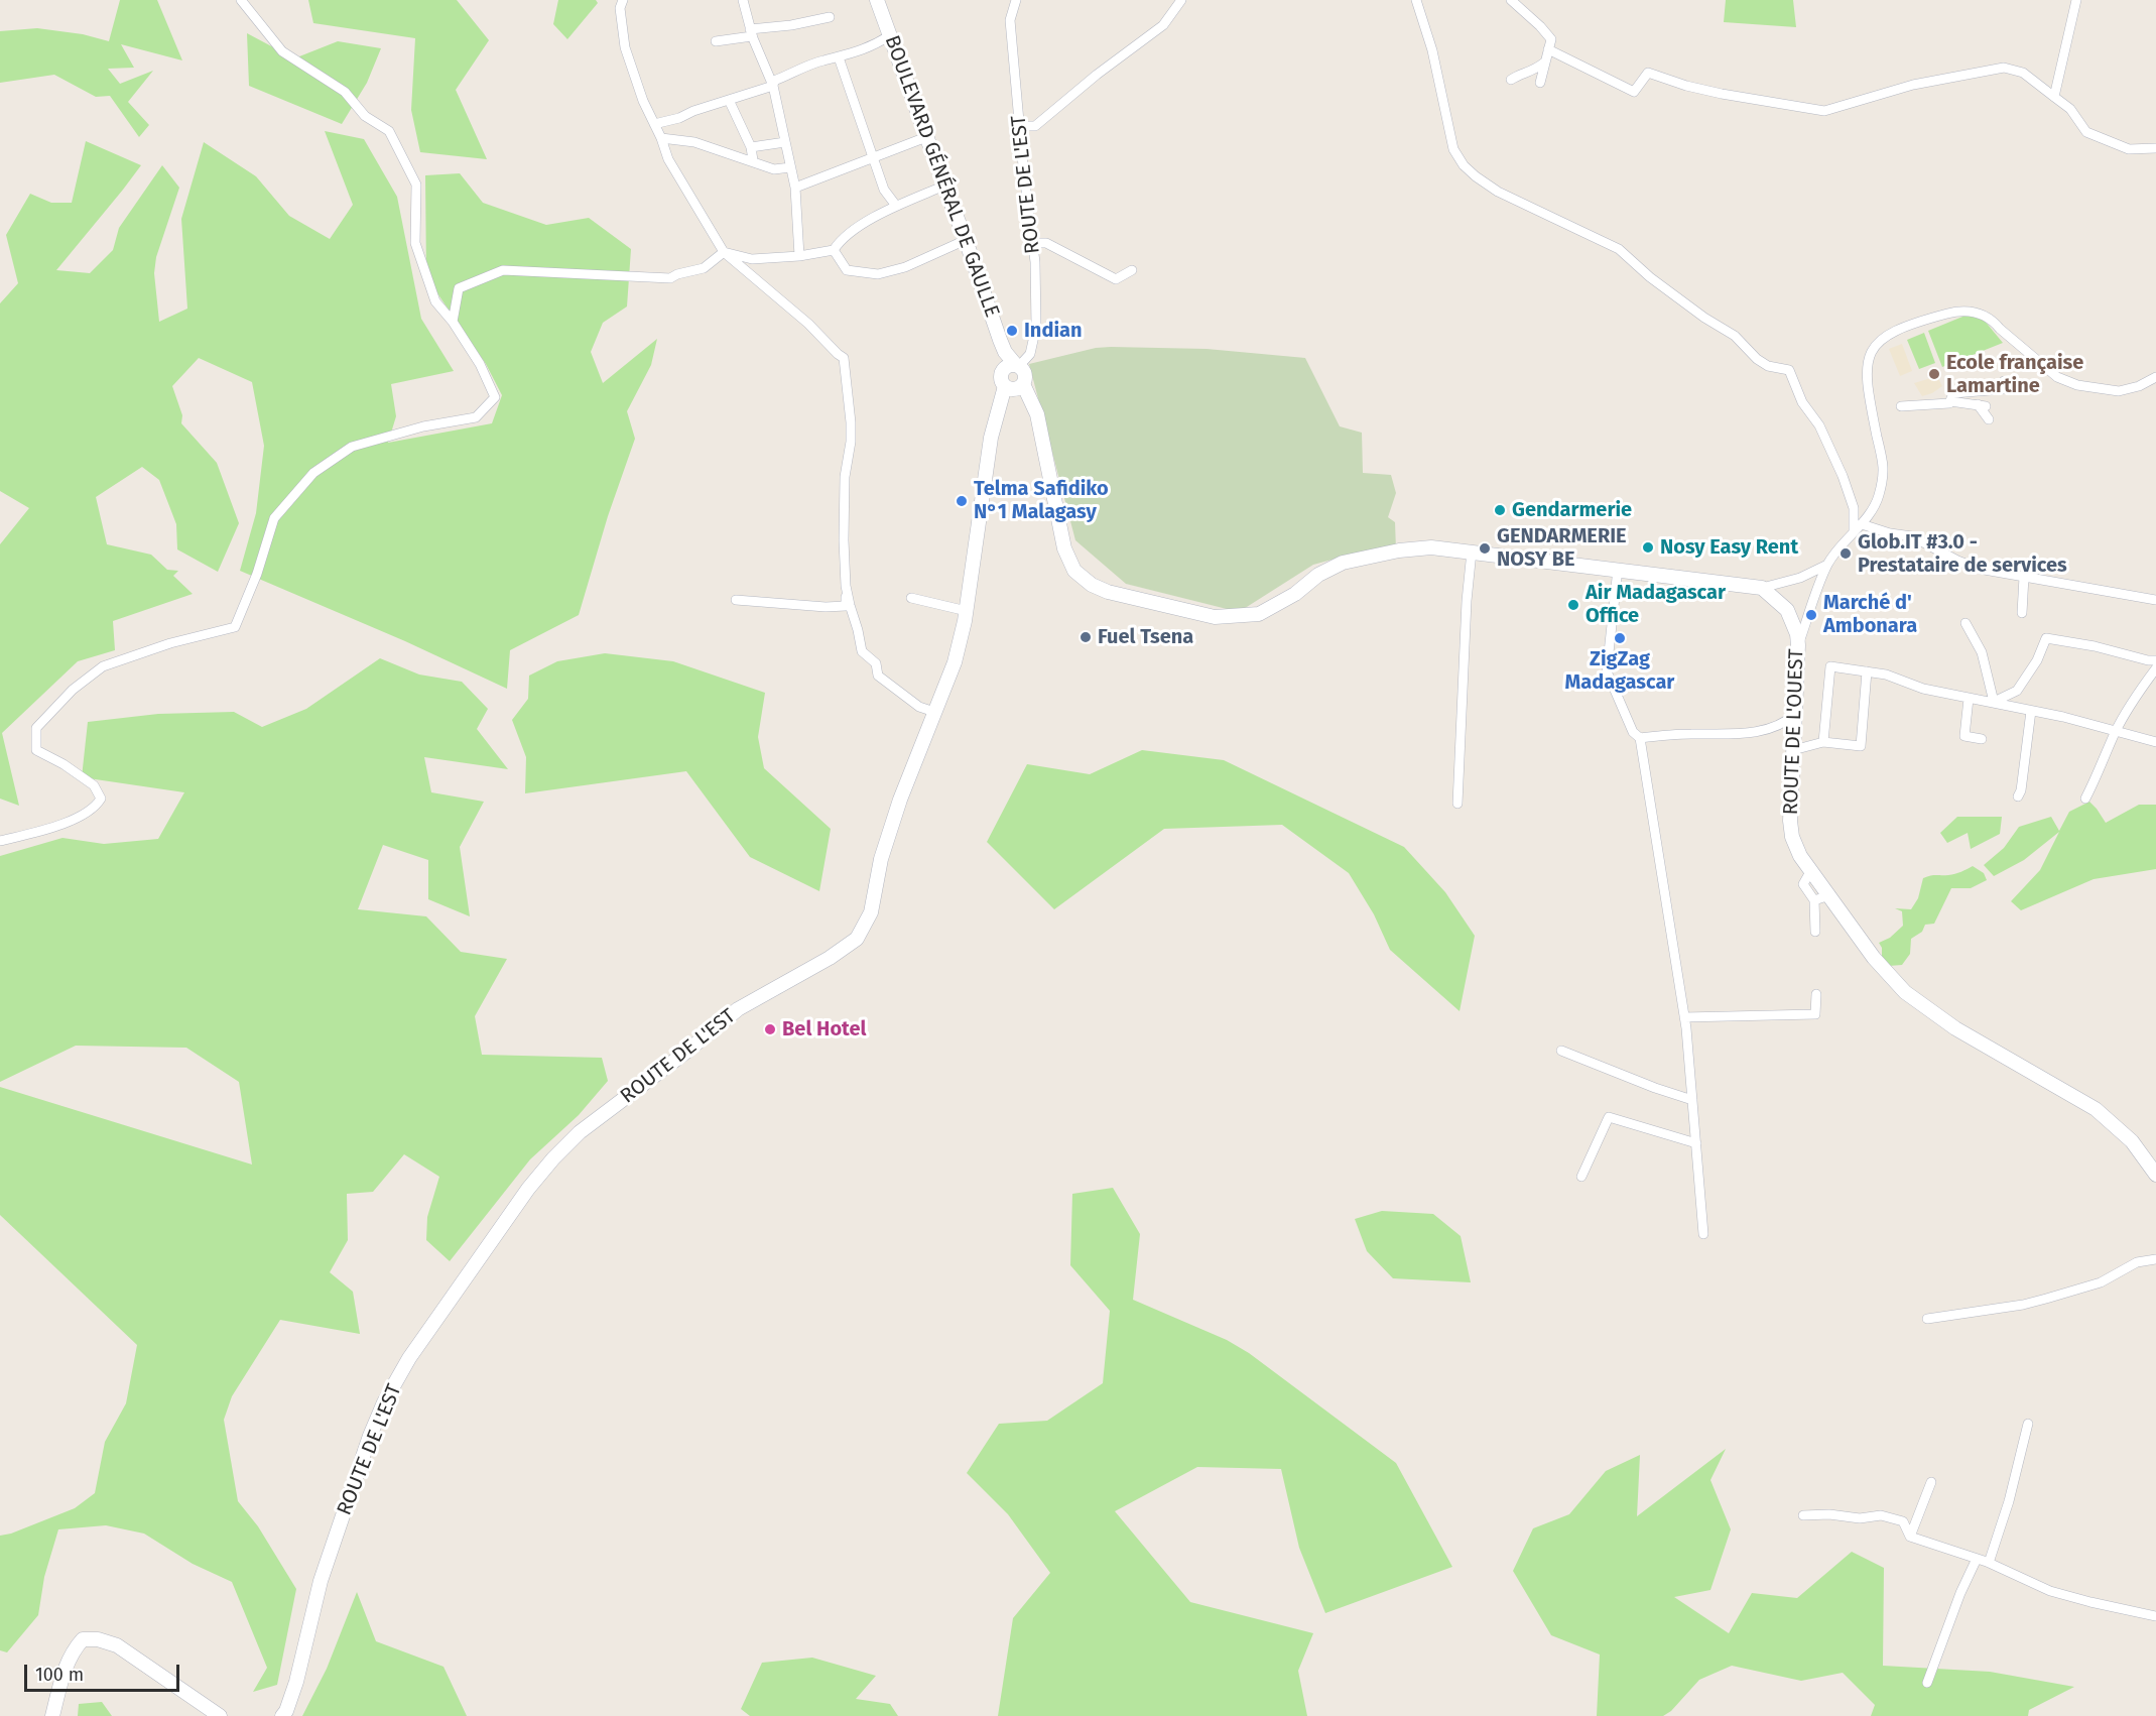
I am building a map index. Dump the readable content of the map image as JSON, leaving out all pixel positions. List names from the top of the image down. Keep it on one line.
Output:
{"streets":{"main road":["BOULEVARD GÉNÉRAL DE GAULLE","ROUTE DE L'EST","ROUTE DE L'OUEST"]},"crossings":[["BOULEVARD GÉNÉRAL DE GAULLE","ROUTE DE L'EST"]],"places":["Indian","Ecole française Lamartine","Telma Safidiko N°1 Malagasy","Gendarmerie","Nosy Easy Rent","GENDARMERIE NOSY BE","Glob.IT #3.0 - Prestataire de services","Air Madagascar Office","Marché d' Ambonara","Fuel Tsena","ZigZag Madagascar","Bel Hotel"],"scale_bar":"100 m"}
